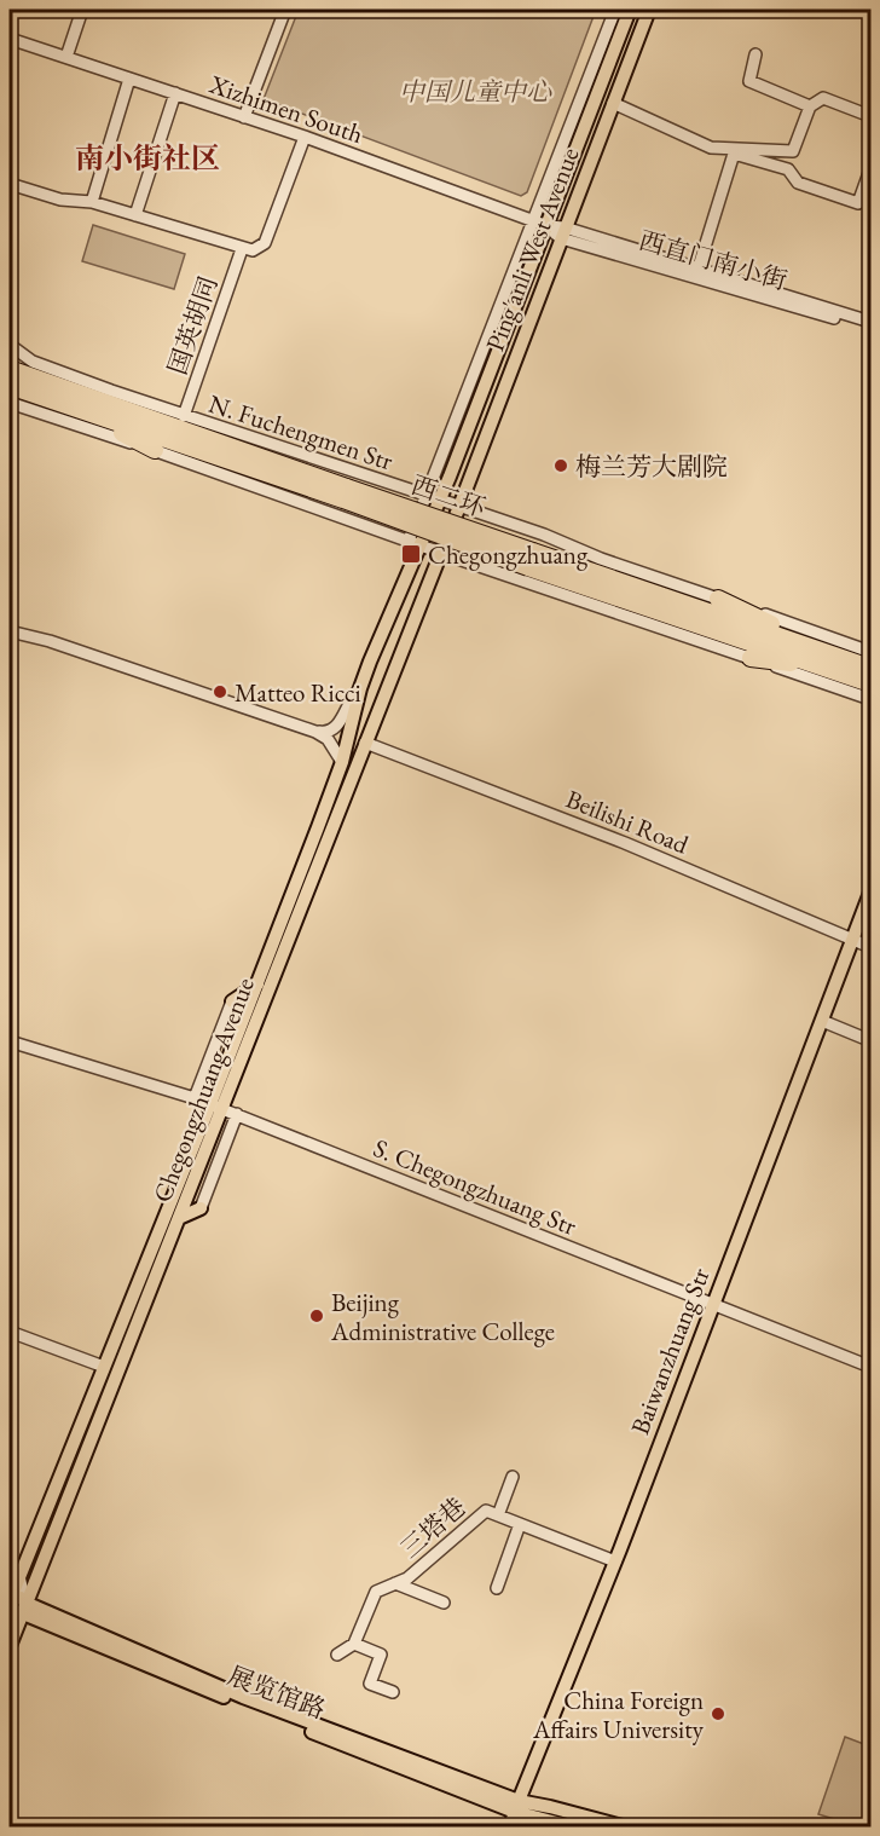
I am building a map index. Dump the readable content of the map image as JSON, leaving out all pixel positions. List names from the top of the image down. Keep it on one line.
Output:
{"streets":{"highway":["西二环"],"main road":["Ping'anli West Avenue","Chegongzhuang Avenue","Baiwanzhuang Str","展览馆路"],"street":["Xizhimen South","西直门南小街","国英胡同","N. Fuchengmen Str","Beilishi Road","S. Chegongzhuang Str","三塔巷"]},"crossings":[["Xizhimen South","Ping'anli West Avenue"],["Xizhimen South","西直门南小街"],["Ping'anli West Avenue","西直门南小街"],["Ping'anli West Avenue","N. Fuchengmen Str"],["Ping'anli West Avenue","Chegongzhuang Avenue"],["国英胡同","N. Fuchengmen Str"],["Beilishi Road","Chegongzhuang Avenue"],["Beilishi Road","Baiwanzhuang Str"],["Chegongzhuang Avenue","S. Chegongzhuang Str"],["Chegongzhuang Avenue","展览馆路"],["S. Chegongzhuang Str","Baiwanzhuang Str"],["Baiwanzhuang Str","三塔巷"],["Baiwanzhuang Str","展览馆路"]],"districts":["南小街社区"],"parks":["中国儿童中心"],"places":{"other":["梅兰芳大剧院","Matteo Ricci","Beijing Administrative College","China Foreign Affairs University"],"transit":["Chegongzhuang"]}}
